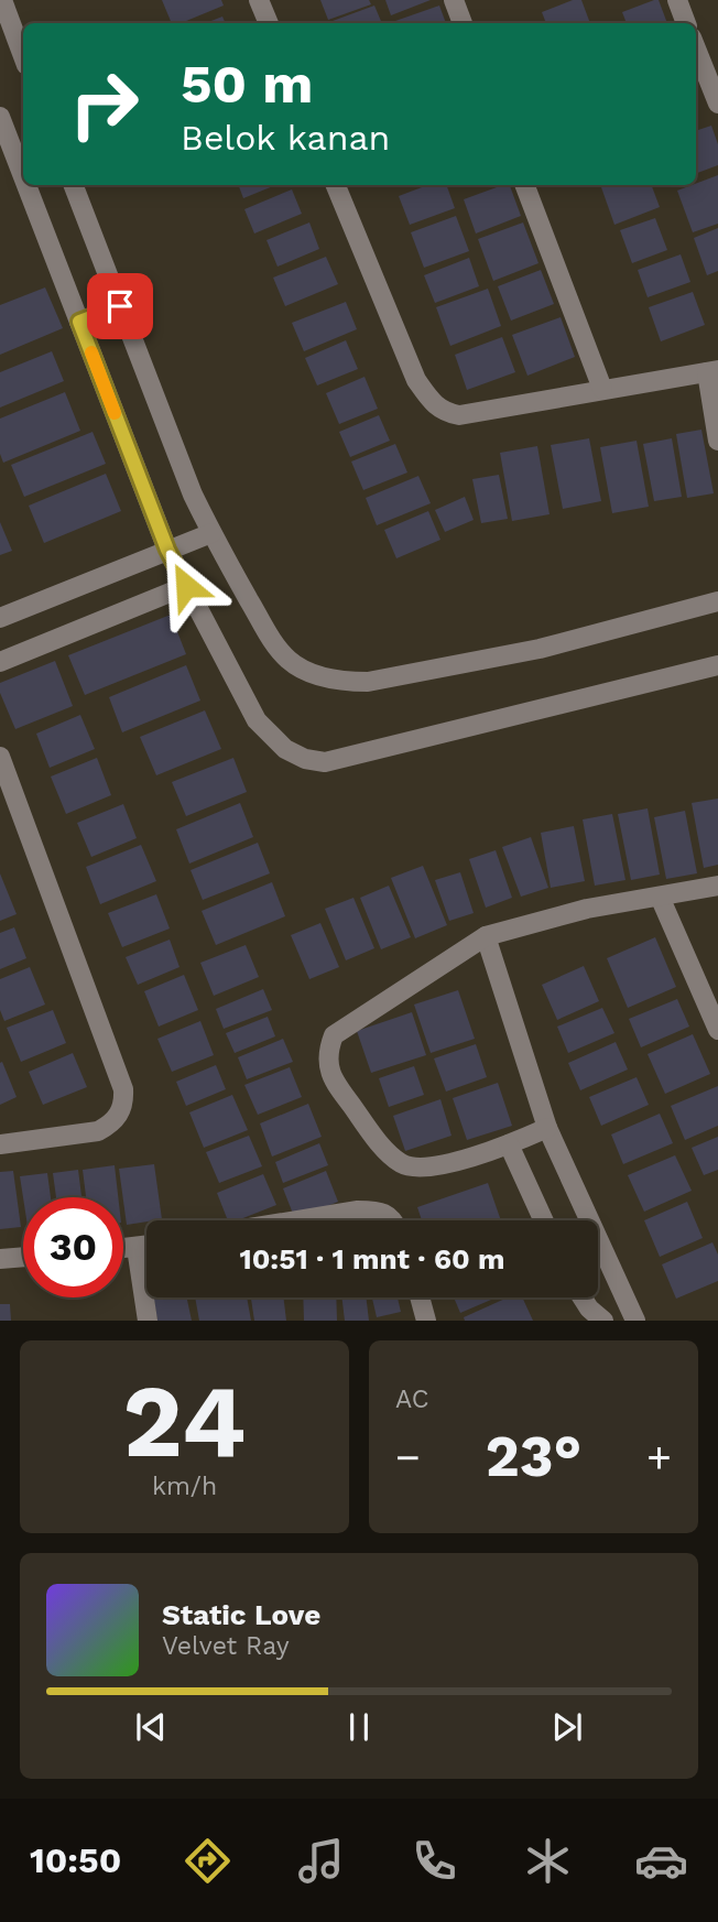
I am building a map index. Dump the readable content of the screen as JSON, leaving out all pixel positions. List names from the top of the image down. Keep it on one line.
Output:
{"page":{"turn":["50 m","Belok kanan"],"limit":"30","trip":"10:51 · 1 mnt · 60 m","tile":[["24","km/h"],"AC"],"heat":["−","23°","+"],"song":["Static Love","Velvet Ray"],"tabs":"10:50"}}
